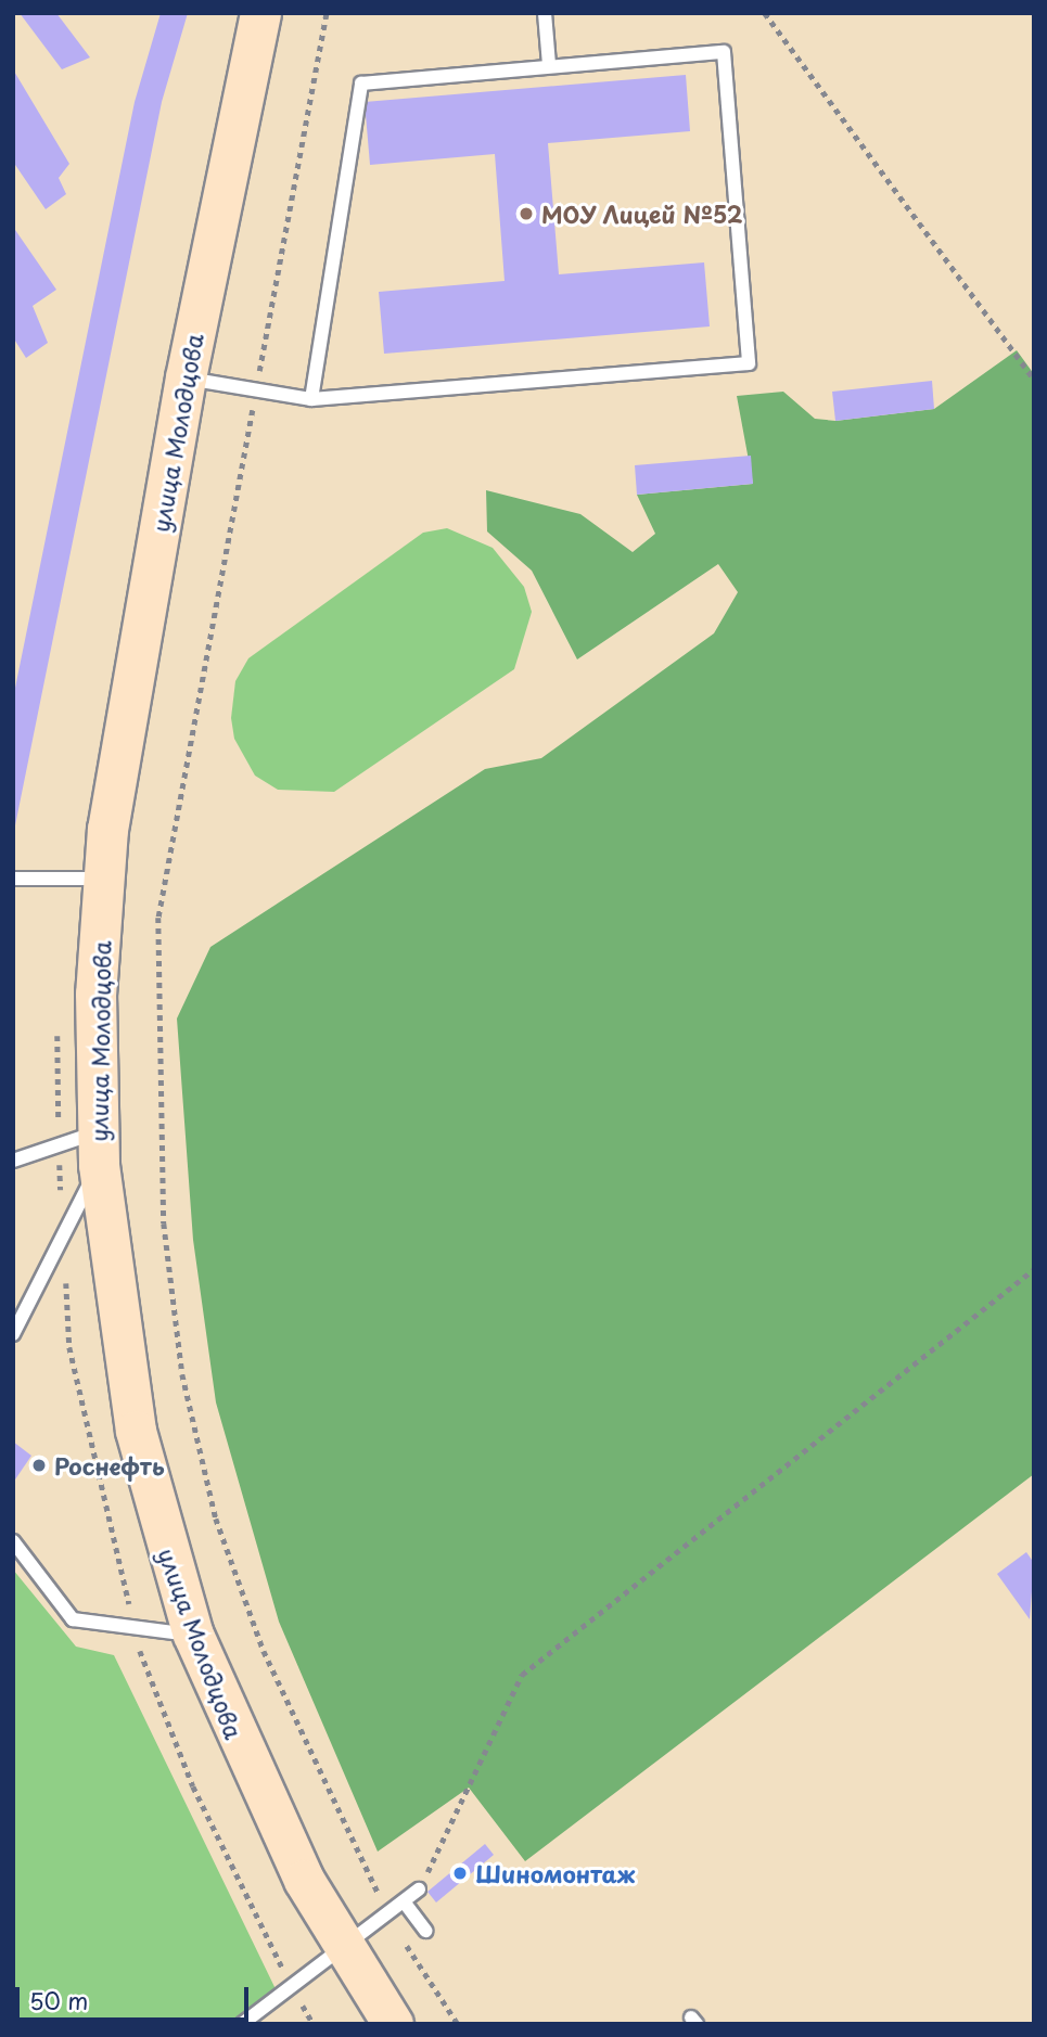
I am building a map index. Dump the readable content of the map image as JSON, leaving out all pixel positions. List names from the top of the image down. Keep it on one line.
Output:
{"streets":{"street":["улица Молодцова"]},"places":["МОУ Лицей №52","Роснефть","Шиномонтаж"],"scale_bar":"50 m"}
